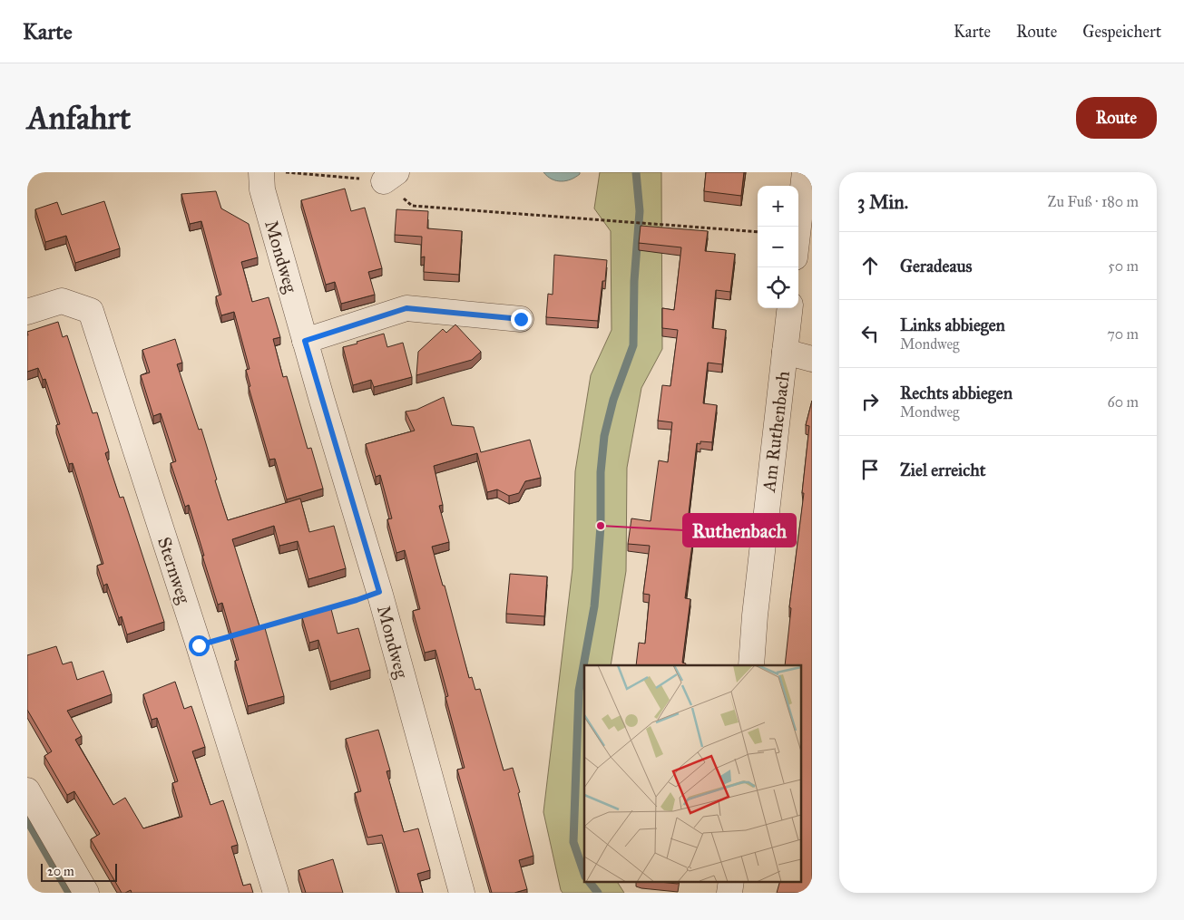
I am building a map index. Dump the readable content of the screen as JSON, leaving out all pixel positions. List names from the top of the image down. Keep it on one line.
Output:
{"streets":{"street":["Mondweg","Am Ruthenbach","Sternweg"]},"places":["Ruthenbach"],"scale_bar":"20 m","page":{"header":"Karte","nav":["Karte","Route","Gespeichert"],"buttons":"Route","title":"Anfahrt","heading":["3 Min.","Zu Fuß · 180 m"],"map_buttons":["+","−"],"list":[["Geradeaus","50 m"],["Links abbiegen","Mondweg","70 m"],["Rechts abbiegen","Mondweg","60 m"],"Ziel erreicht"],"scale":"20 m"}}
